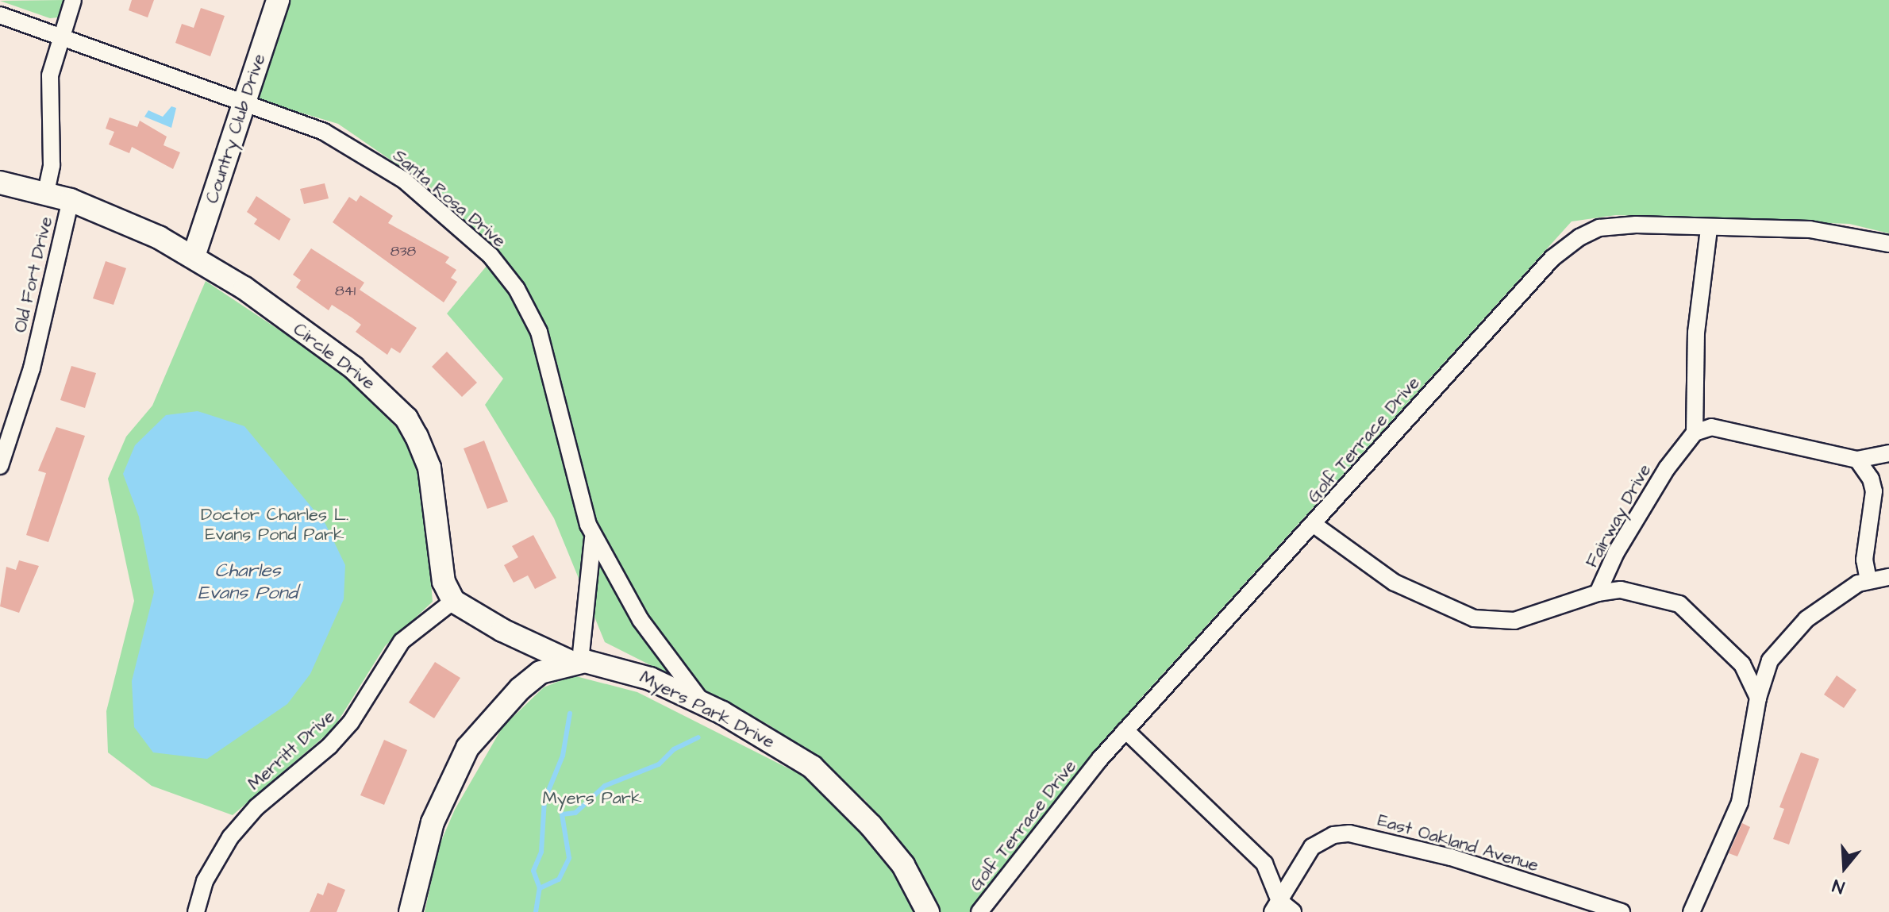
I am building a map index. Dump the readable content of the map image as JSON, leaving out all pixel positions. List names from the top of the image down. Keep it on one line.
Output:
{"streets":{"street":["Country Club Drive","Santa Rosa Drive","Old Fort Drive","Circle Drive","Golf Terrace Drive","Fairway Drive","Myers Park Drive","Merritt Drive","East Oakland Avenue"]},"crossings":[["Country Club Drive","Santa Rosa Drive"],["Country Club Drive","Circle Drive"],["Santa Rosa Drive","Old Fort Drive"],["Santa Rosa Drive","Myers Park Drive"],["Old Fort Drive","Circle Drive"],["Circle Drive","Merritt Drive"],["Golf Terrace Drive","Fairway Drive"]],"water":["Charles Evans Pond"],"parks":["Doctor Charles L. Evans Pond Park","Myers Park"],"house_numbers":["838","841"],"north":"bottom"}
